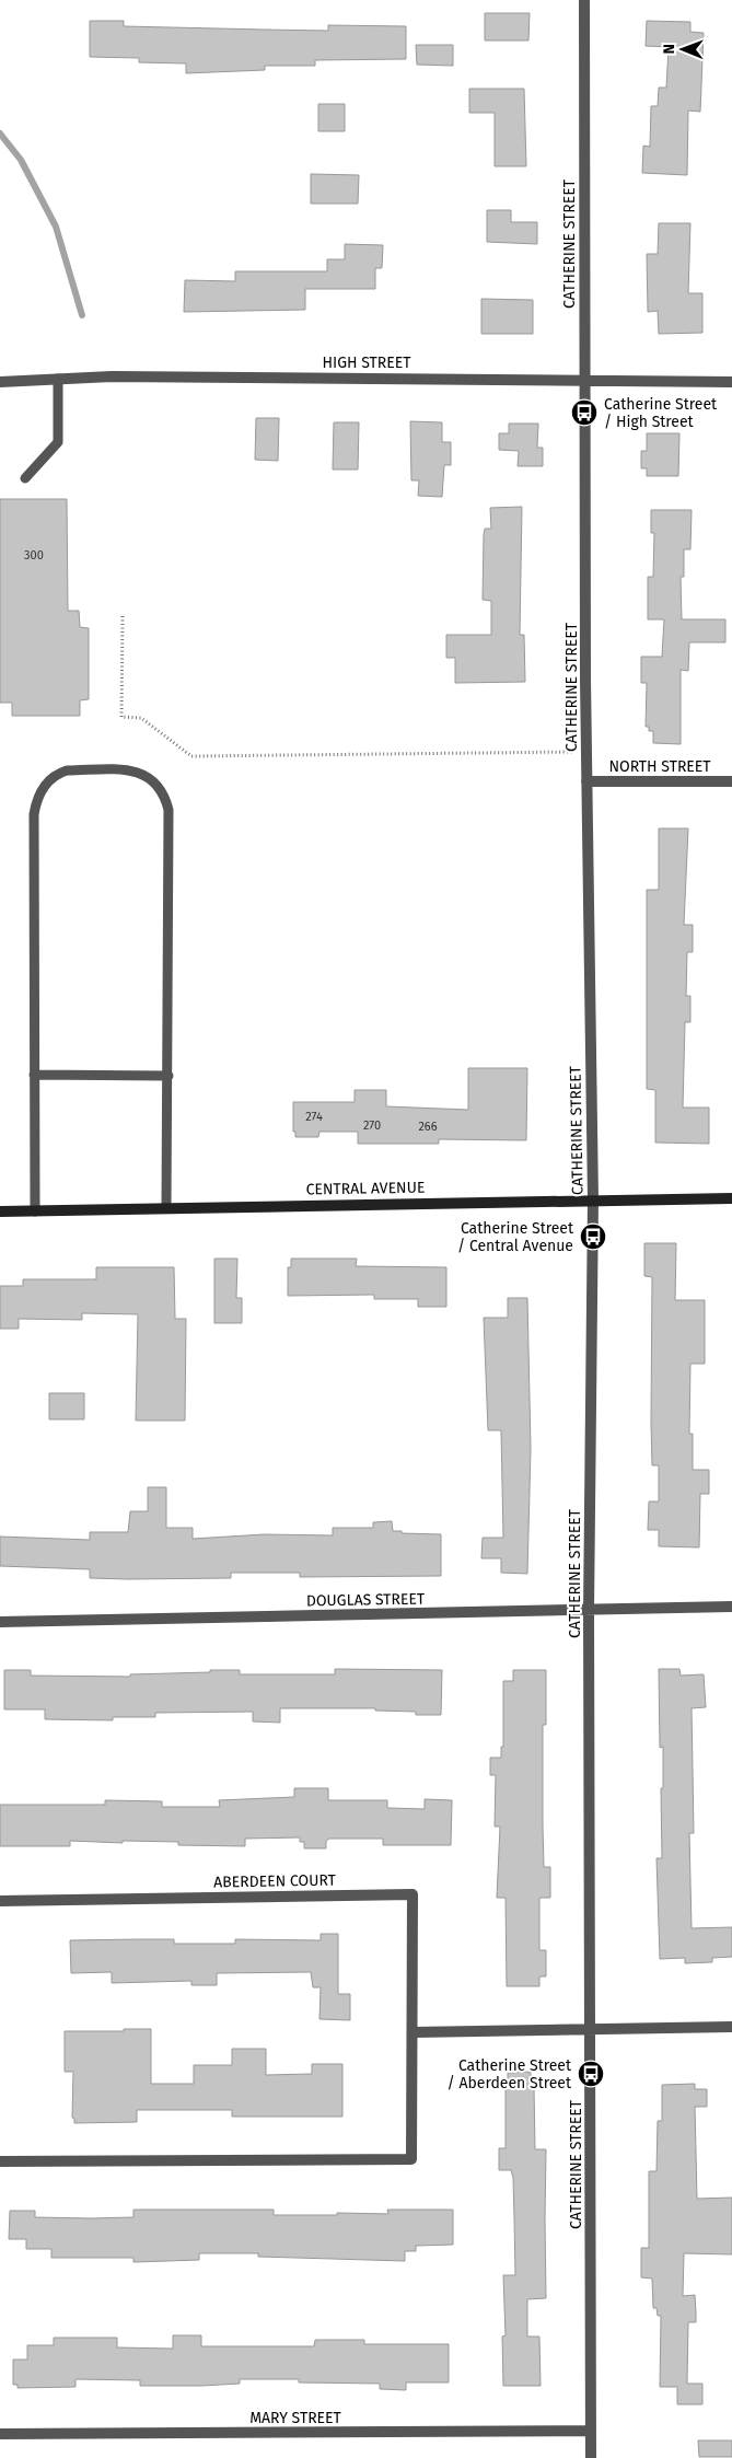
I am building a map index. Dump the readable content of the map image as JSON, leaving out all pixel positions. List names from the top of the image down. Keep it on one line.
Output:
{"streets":{"main road":["CENTRAL AVENUE"],"street":["CATHERINE STREET","HIGH STREET","NORTH STREET","DOUGLAS STREET","ABERDEEN COURT","MARY STREET"]},"crossings":[["CATHERINE STREET","HIGH STREET"],["CATHERINE STREET","NORTH STREET"],["CATHERINE STREET","CENTRAL AVENUE"],["CATHERINE STREET","DOUGLAS STREET"],["CATHERINE STREET","MARY STREET"]],"places":{"bus stop":["Catherine Street / High Street","Catherine Street / Central Avenue","Catherine Street / Aberdeen Street"]},"house_numbers":["300","274","270","266"],"north":"left"}
